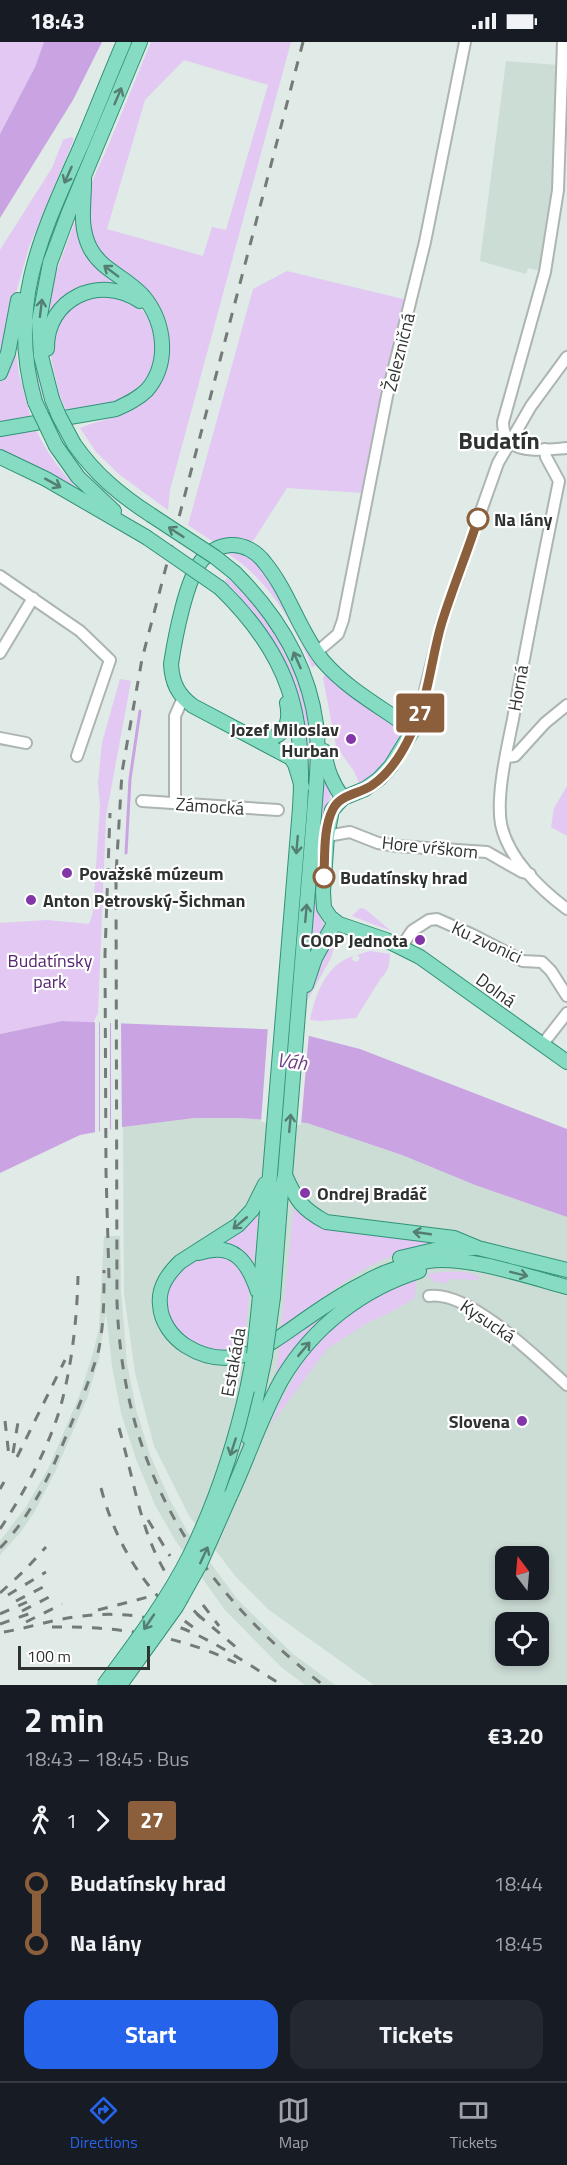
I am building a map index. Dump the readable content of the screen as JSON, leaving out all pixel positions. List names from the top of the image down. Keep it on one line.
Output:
{"streets":{"main road":["Dolná","Estakáda"],"street":["Železničná","Horná","Zámocká","Hore vŕškom","Ku zvonici","Kysucká"]},"crossings":[["Horná","Hore vŕškom"],["Ku zvonici","Dolná"]],"districts":["Budatín"],"water":["Váh"],"parks":["Budatínsky park"],"places":["Na lány","Jozef Miloslav Hurban","Považské múzeum","Budatínsky hrad","Anton Petrovský-Šichman","COOP Jednota","Ondrej Bradáč","Slovena"],"lines":["bus line 27"],"scale_bar":"100 m","north":"top","page":{"status":"18:43","on_map":"27","scale":"100 m","heading":["2 min","18:43 – 18:45 · Bus","€3.20"],"legs":["1","27"],"list":[{"name":"Budatínsky hrad","value":"18:44"},{"name":"Na lány","value":"18:45"}],"buttons":["Start","Tickets"],"tabs":["Directions","Map","Tickets"]}}
